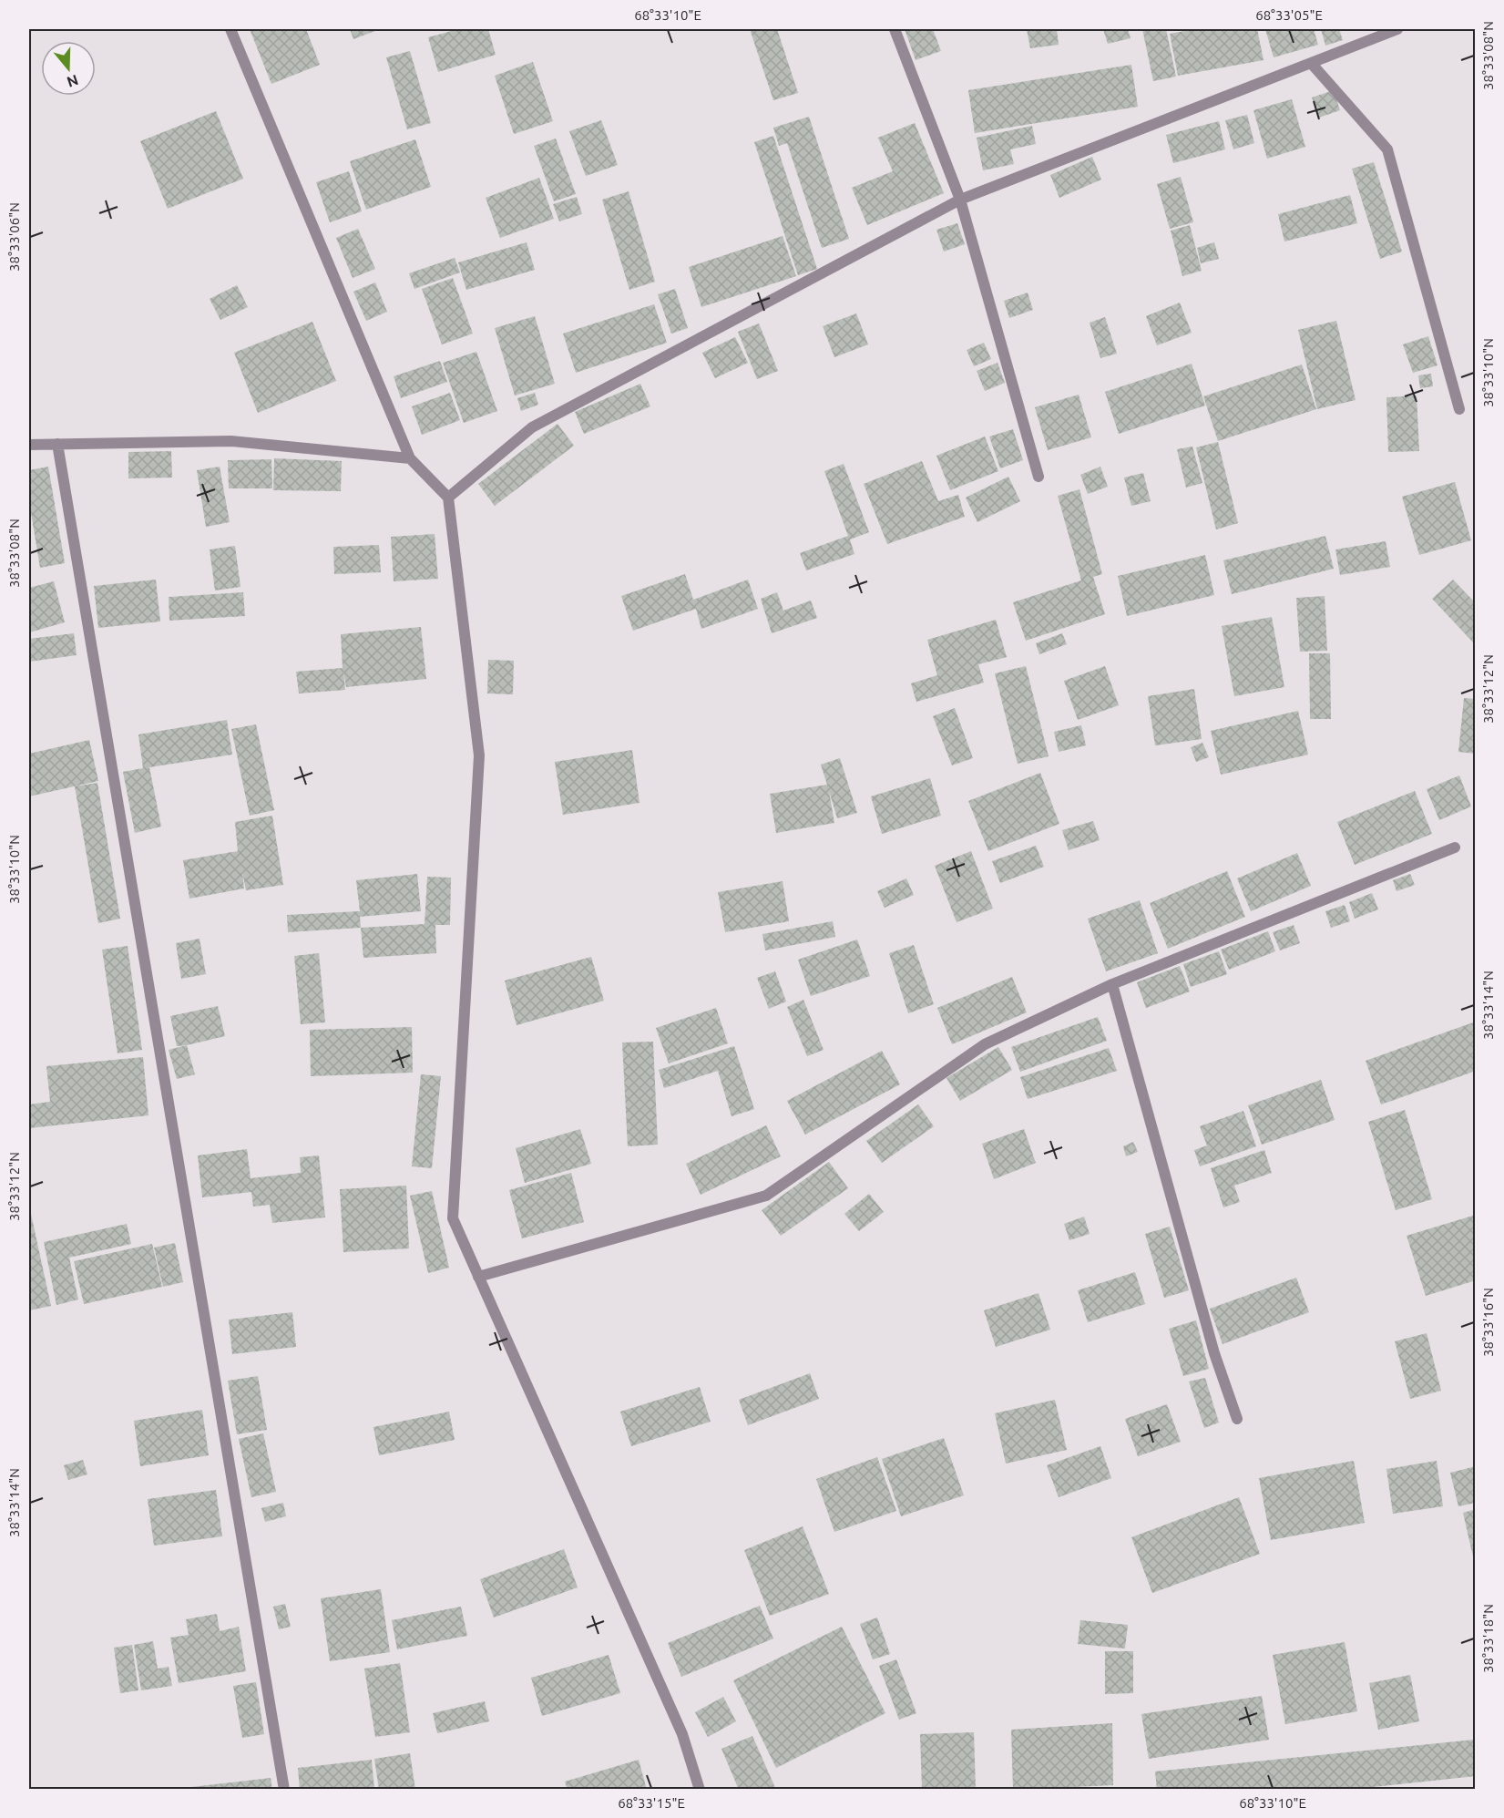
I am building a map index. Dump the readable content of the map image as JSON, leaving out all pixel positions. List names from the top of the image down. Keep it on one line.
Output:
{"north":"bottom","coordinates":["68°33'10\"E","68°33'05\"E","38°33'08\"N","38°33'06\"N","38°33'10\"N","38°33'12\"N","38°33'14\"N","38°33'16\"N","38°33'18\"N","68°33'15\"E"]}
